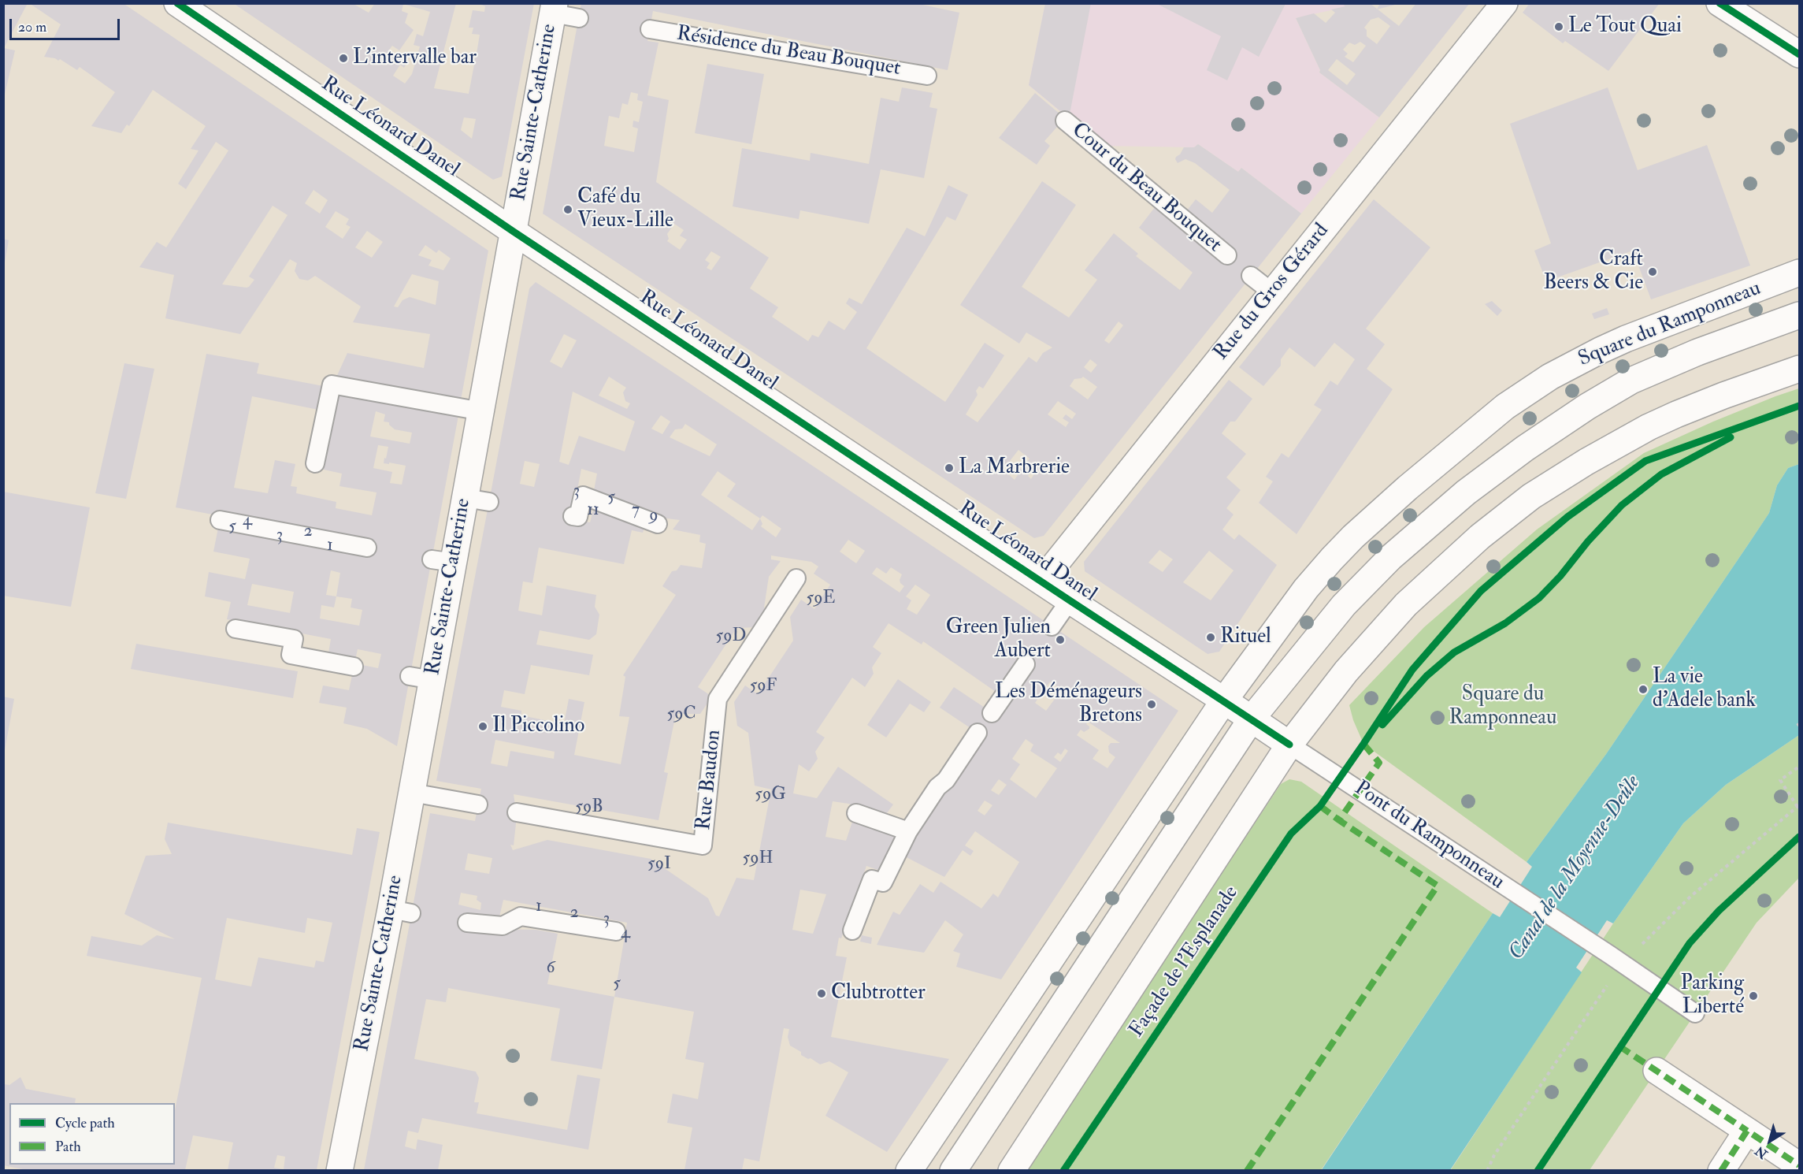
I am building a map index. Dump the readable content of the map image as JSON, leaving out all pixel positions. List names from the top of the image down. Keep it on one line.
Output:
{"streets":{"street":["Rue Sainte-Catherine","Rue Léonard Danel","Rue du Gros Gérard","Square du Ramponneau","Pont du Ramponneau","Façade de l'Esplanade"],"lane":["Résidence du Beau Bouquet","Cour du Beau Bouquet","Rue Baudon"]},"crossings":[["Rue Sainte-Catherine","Rue Léonard Danel"],["Rue Léonard Danel","Rue du Gros Gérard"],["Rue Léonard Danel","Square du Ramponneau"],["Rue Léonard Danel","Pont du Ramponneau"],["Square du Ramponneau","Pont du Ramponneau"],["Pont du Ramponneau","Façade de l'Esplanade"]],"water":["Canal de la Moyenne-Deûle"],"parks":["Square du Ramponneau"],"places":["Le Tout Quai","L'intervalle bar","Café du Vieux-Lille","Craft Beers & Cie","La Marbrerie","Rituel","Green Julien Aubert","La vie d’Adele bank","Les Déménageurs Bretons","Il Piccolino","Clubtrotter","Parking Liberté"],"house_numbers":["3","5","11","7","9","4","5","2","3","1","59E","59D","59F","59C","59G","59B","59H","59I","1","2","3","4","6","5"],"legend":["Cycle path","Path"],"scale_bar":"20 m","north":"bottom left"}
